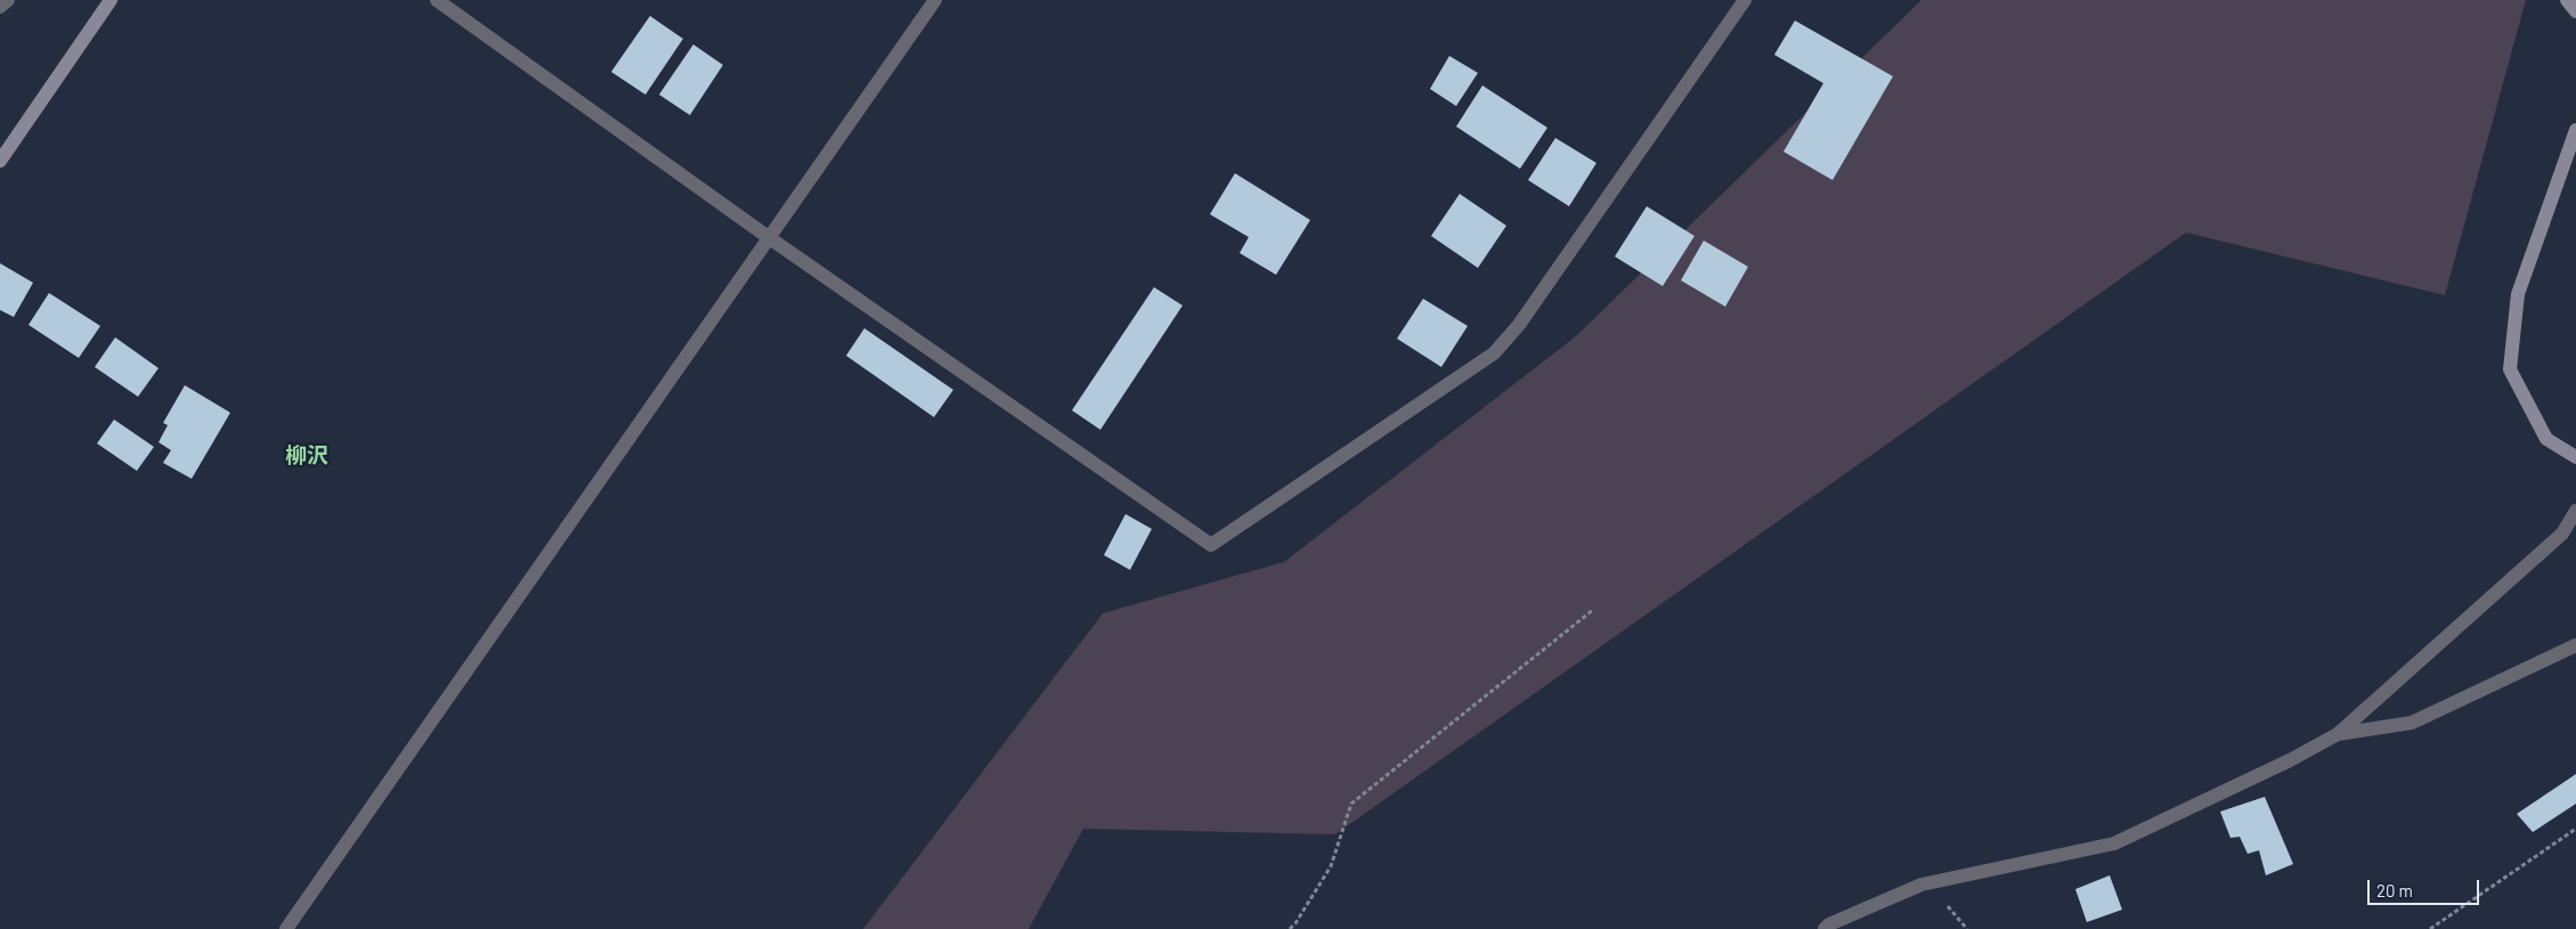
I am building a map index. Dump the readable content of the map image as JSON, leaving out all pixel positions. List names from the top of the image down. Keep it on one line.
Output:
{"districts":["柳沢"],"scale_bar":"20 m"}
